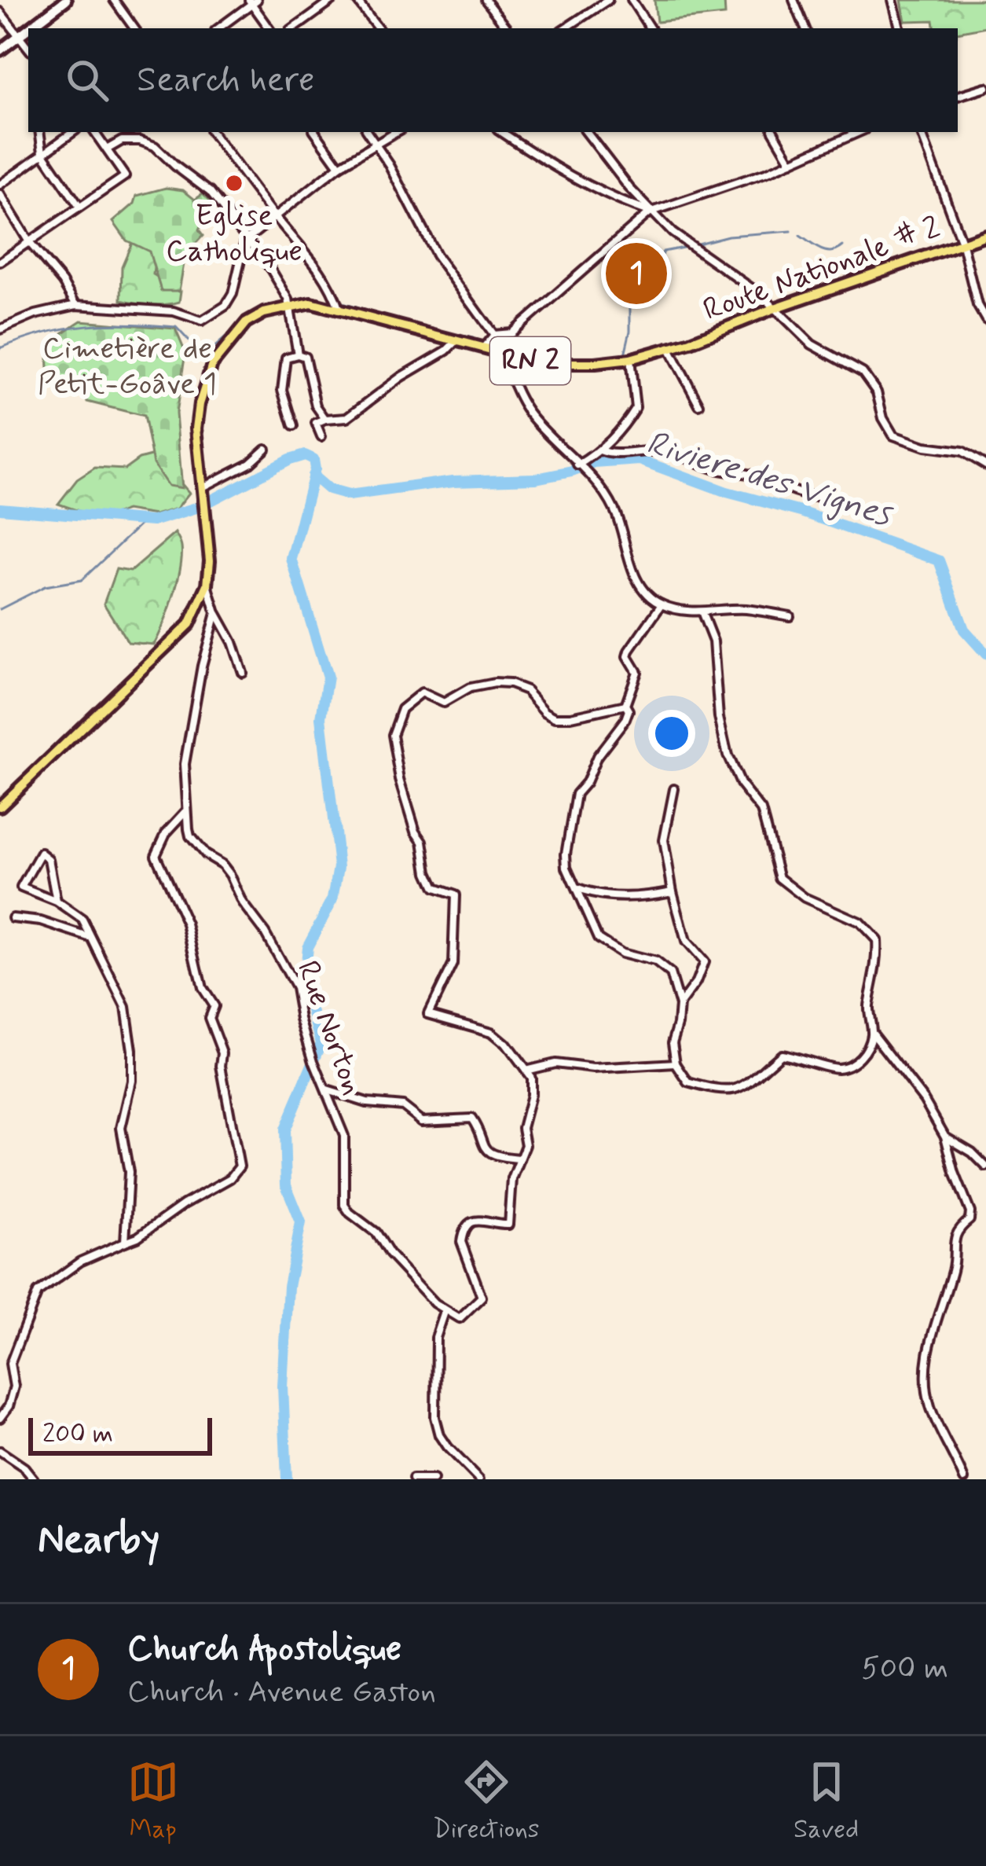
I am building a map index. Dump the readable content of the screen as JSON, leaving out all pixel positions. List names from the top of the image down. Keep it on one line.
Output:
{"streets":{"main road":["Route Nationale # 2","RN 2"],"street":["Rue Norton"]},"crossings":[["Route Nationale # 2","RN 2"]],"water":["Riviere des Vignes"],"parks":["Cimetière de Petit-Goâve 1"],"places":["Eglise Catholique"],"scale_bar":"200 m","page":{"search":"Search here","pins":"1","scale":"200 m","heading":"Nearby","list":[{"mark":"1","name":"Church Apostolique","note":"Church · Avenue Gaston","value":"500 m"}],"nav":["Map","Directions","Saved"]}}
